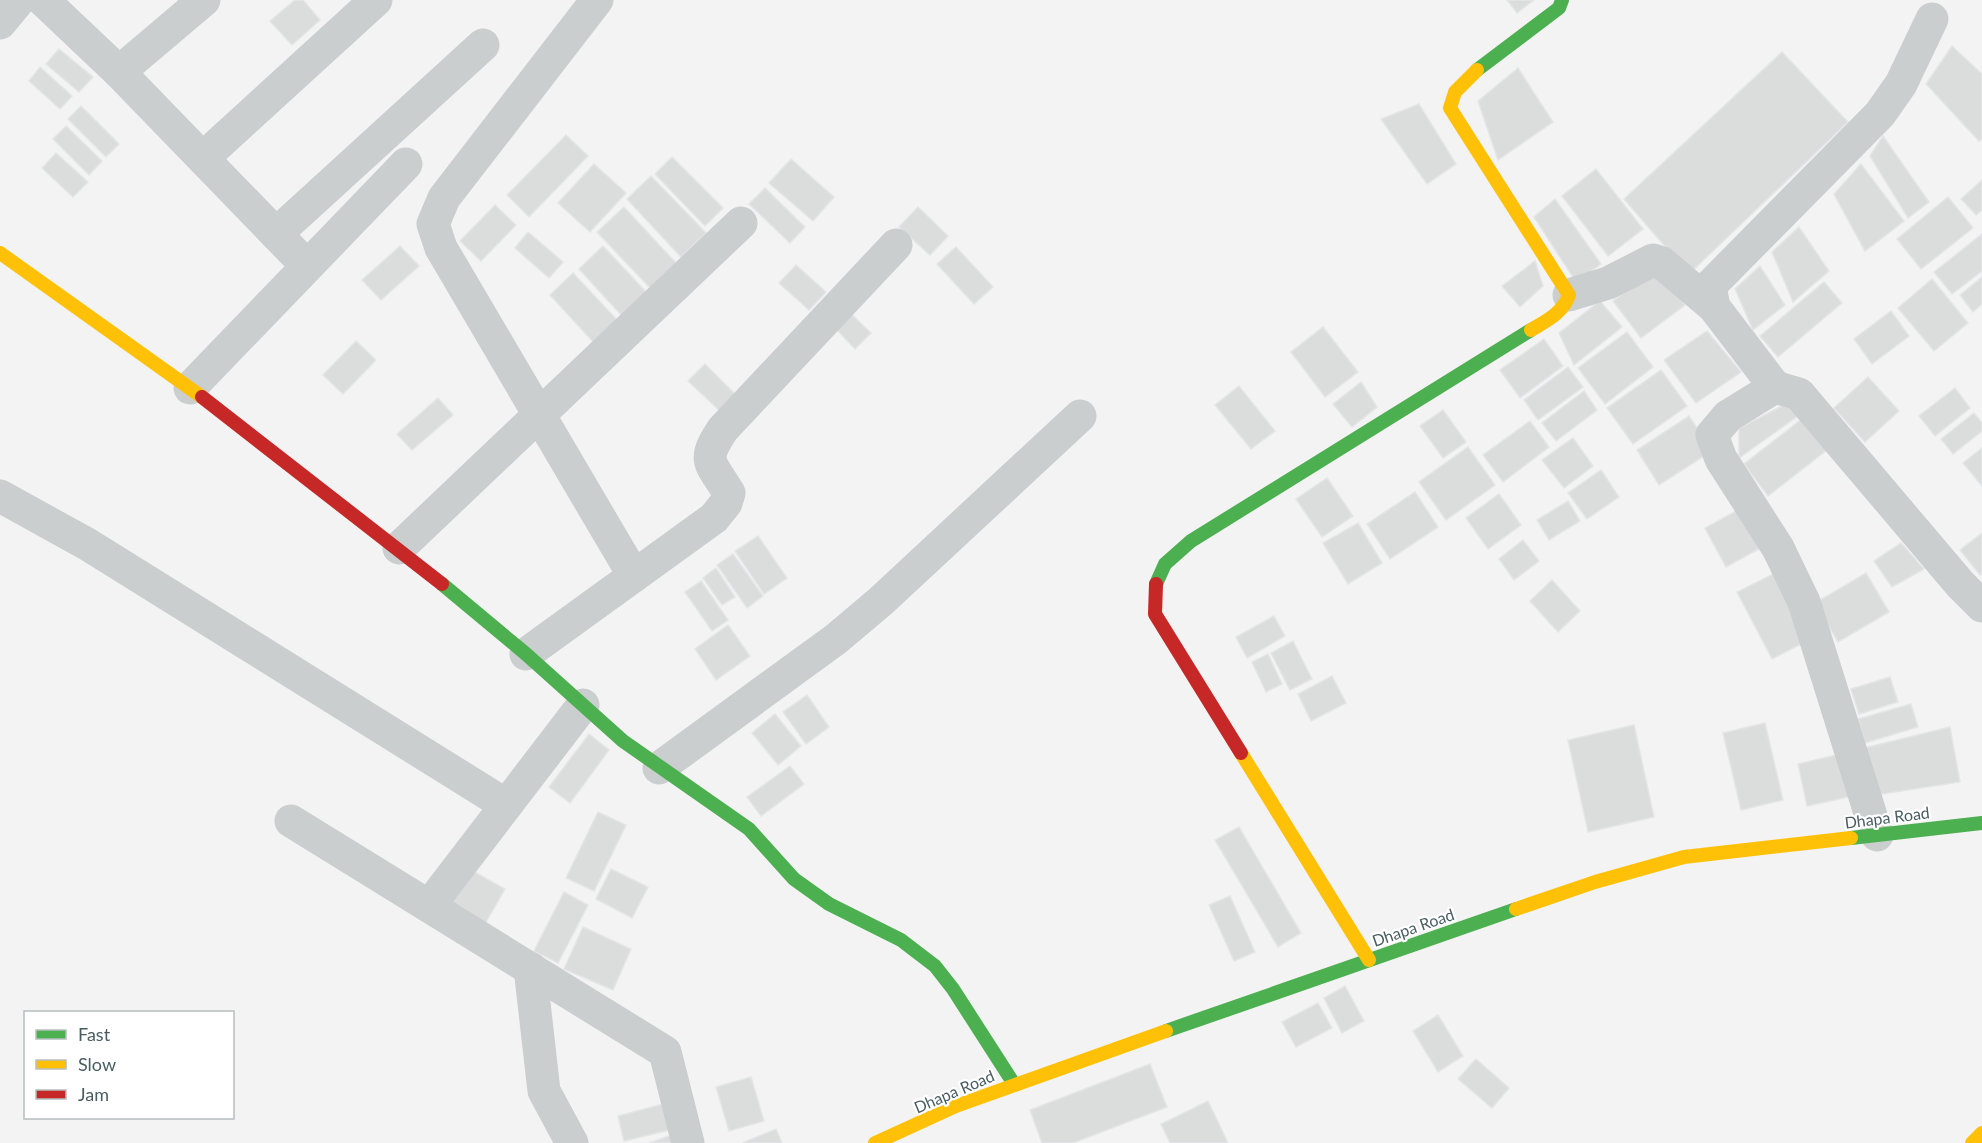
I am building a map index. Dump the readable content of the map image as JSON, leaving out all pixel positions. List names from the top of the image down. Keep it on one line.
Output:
{"streets":{"street":["Dhapa Road"]},"legend":["Fast","Slow","Jam"]}
